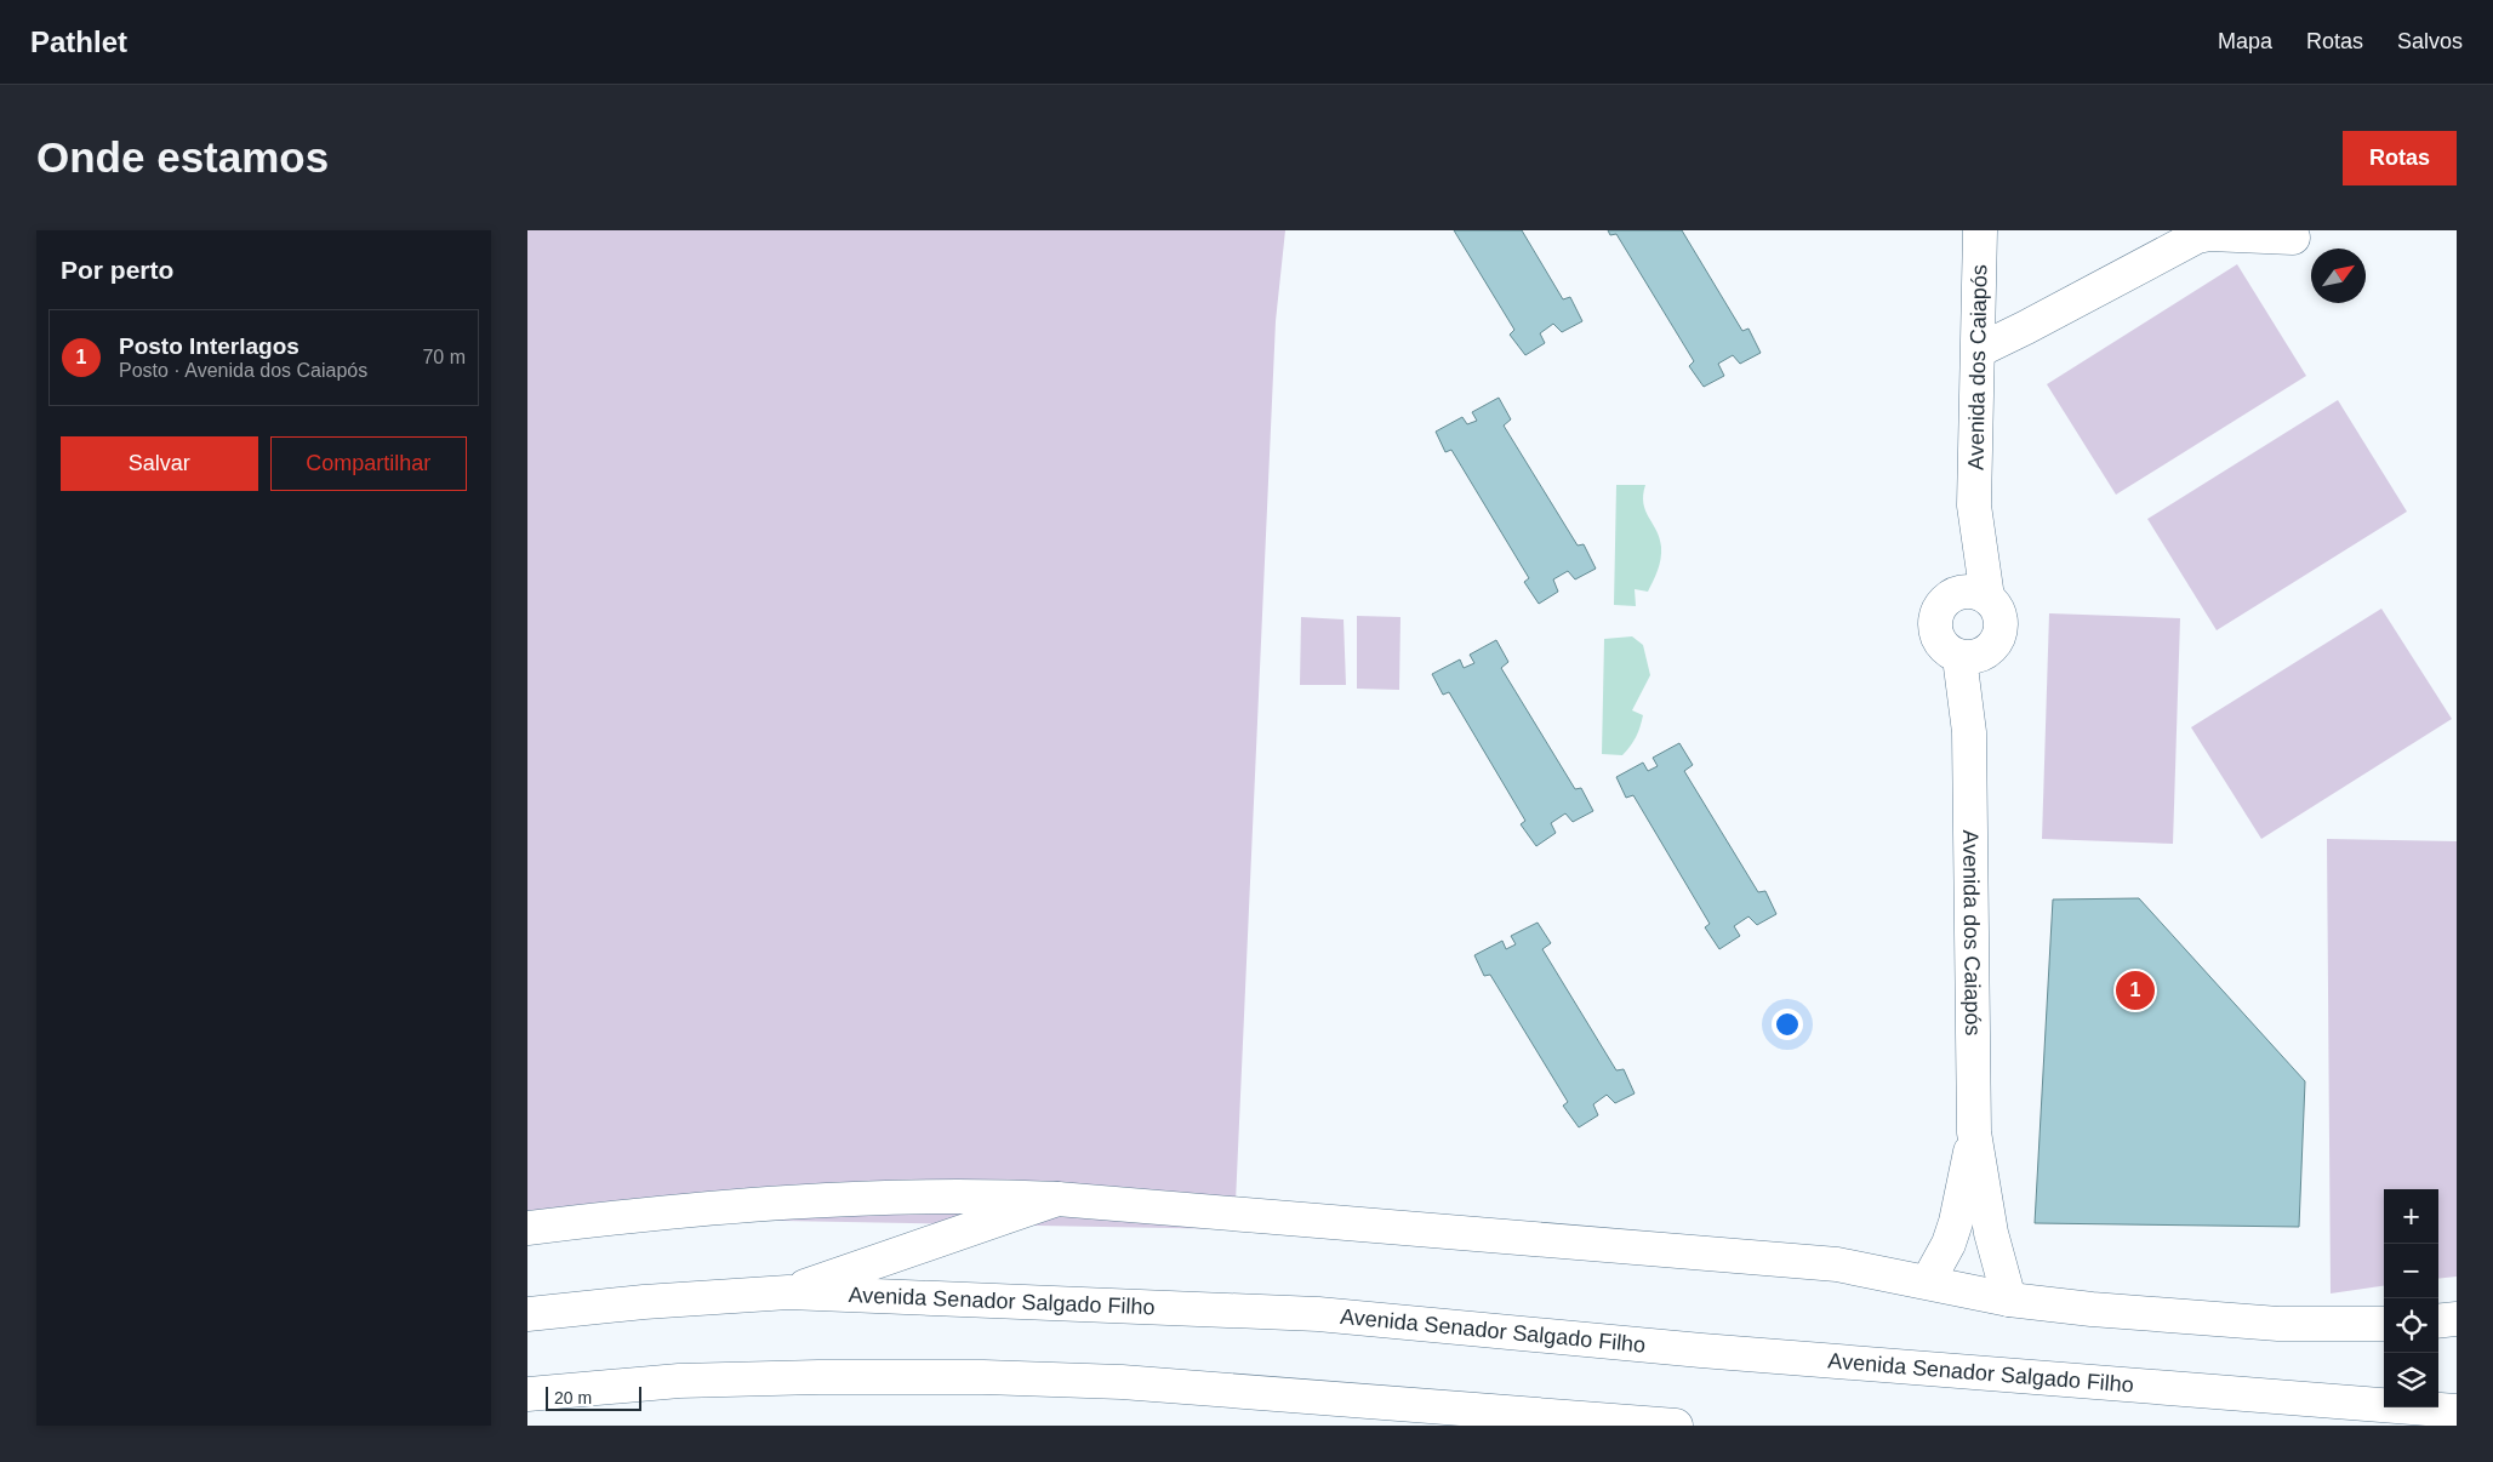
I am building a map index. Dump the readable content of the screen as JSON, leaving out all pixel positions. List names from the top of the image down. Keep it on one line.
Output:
{"streets":{"main road":["Avenida dos Caiapós","Avenida Senador Salgado Filho"]},"scale_bar":"20 m","north":"top right","page":{"header":"Pathlet","nav":["Mapa","Rotas","Salvos"],"buttons":["Rotas",["Salvar","Compartilhar"]],"title":"Onde estamos","heading":"Por perto","list":[{"mark":"1","name":"Posto Interlagos","note":"Posto · Avenida dos Caiapós","value":"70 m"}],"pins":"1","map_buttons":["+","−"],"scale":"20 m"}}
